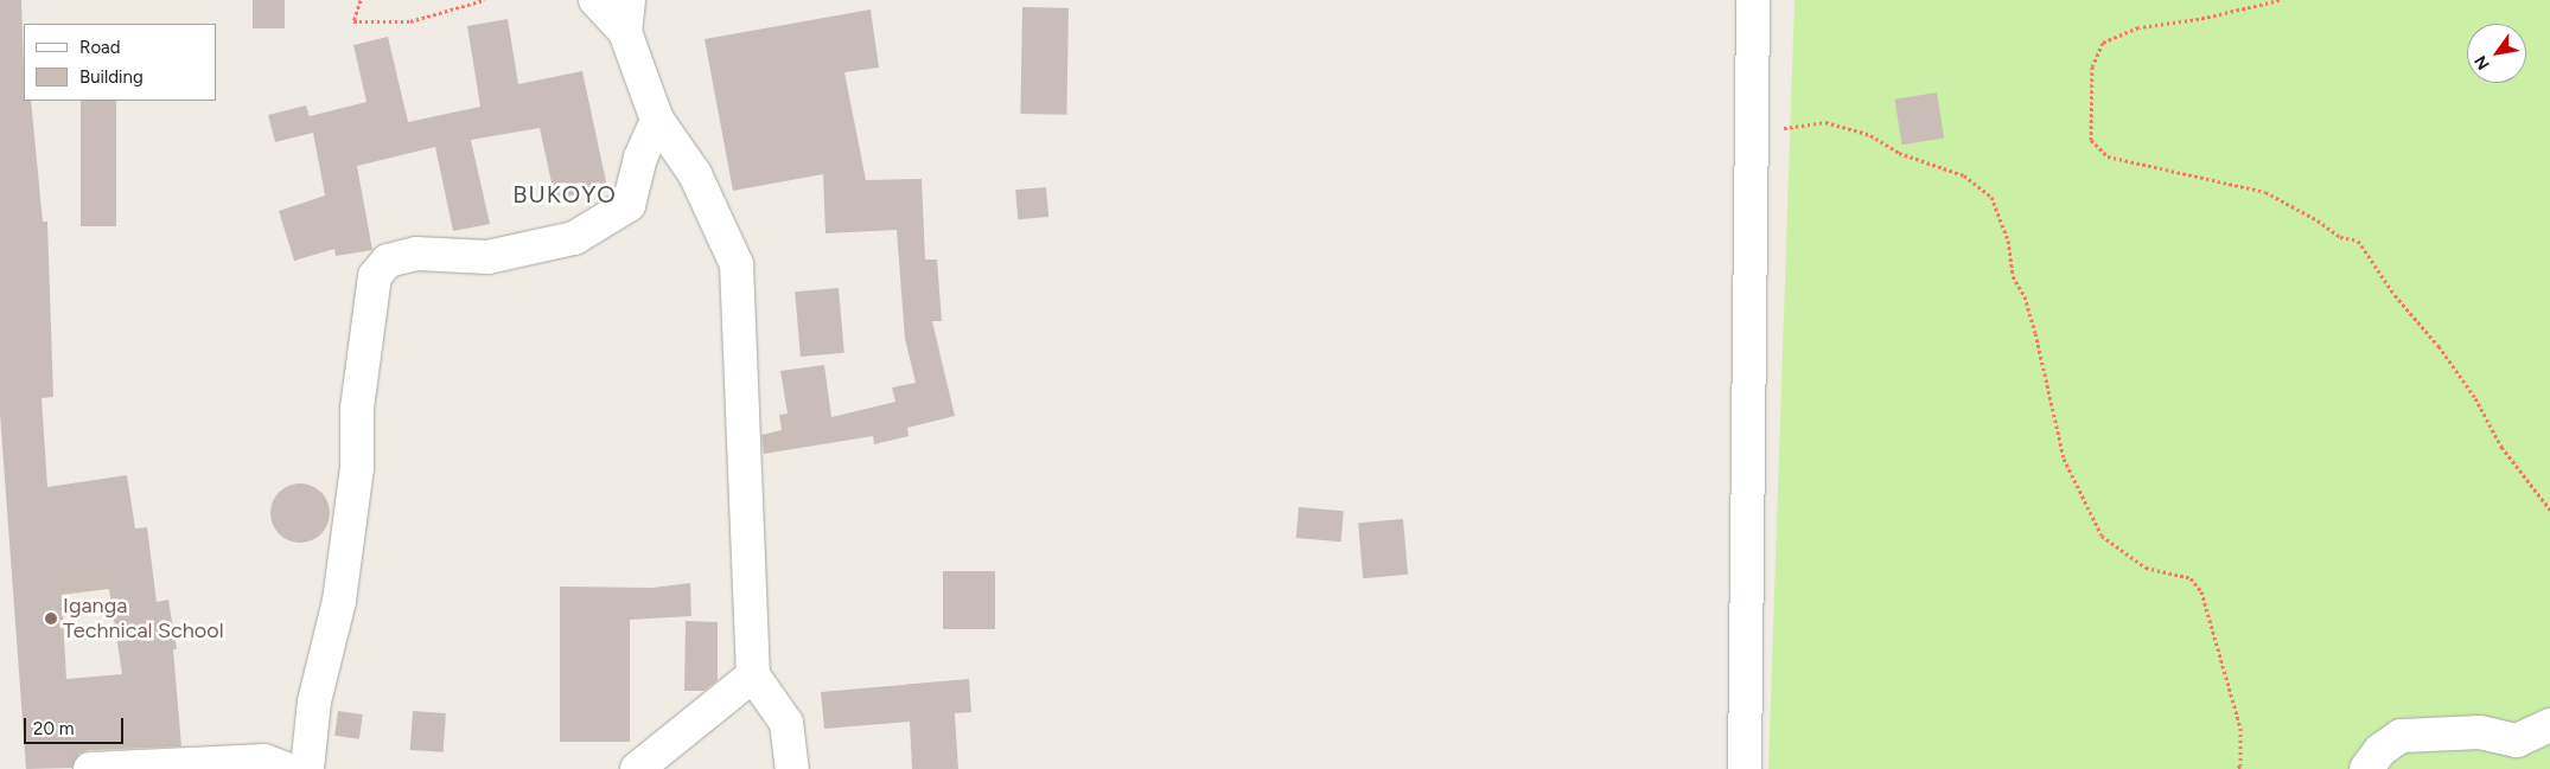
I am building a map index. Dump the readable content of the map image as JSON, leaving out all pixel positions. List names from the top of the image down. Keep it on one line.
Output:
{"districts":["BUKOYO"],"places":["Iganga Technical School"],"legend":["Road","Building"],"scale_bar":"20 m","north":"bottom left"}
